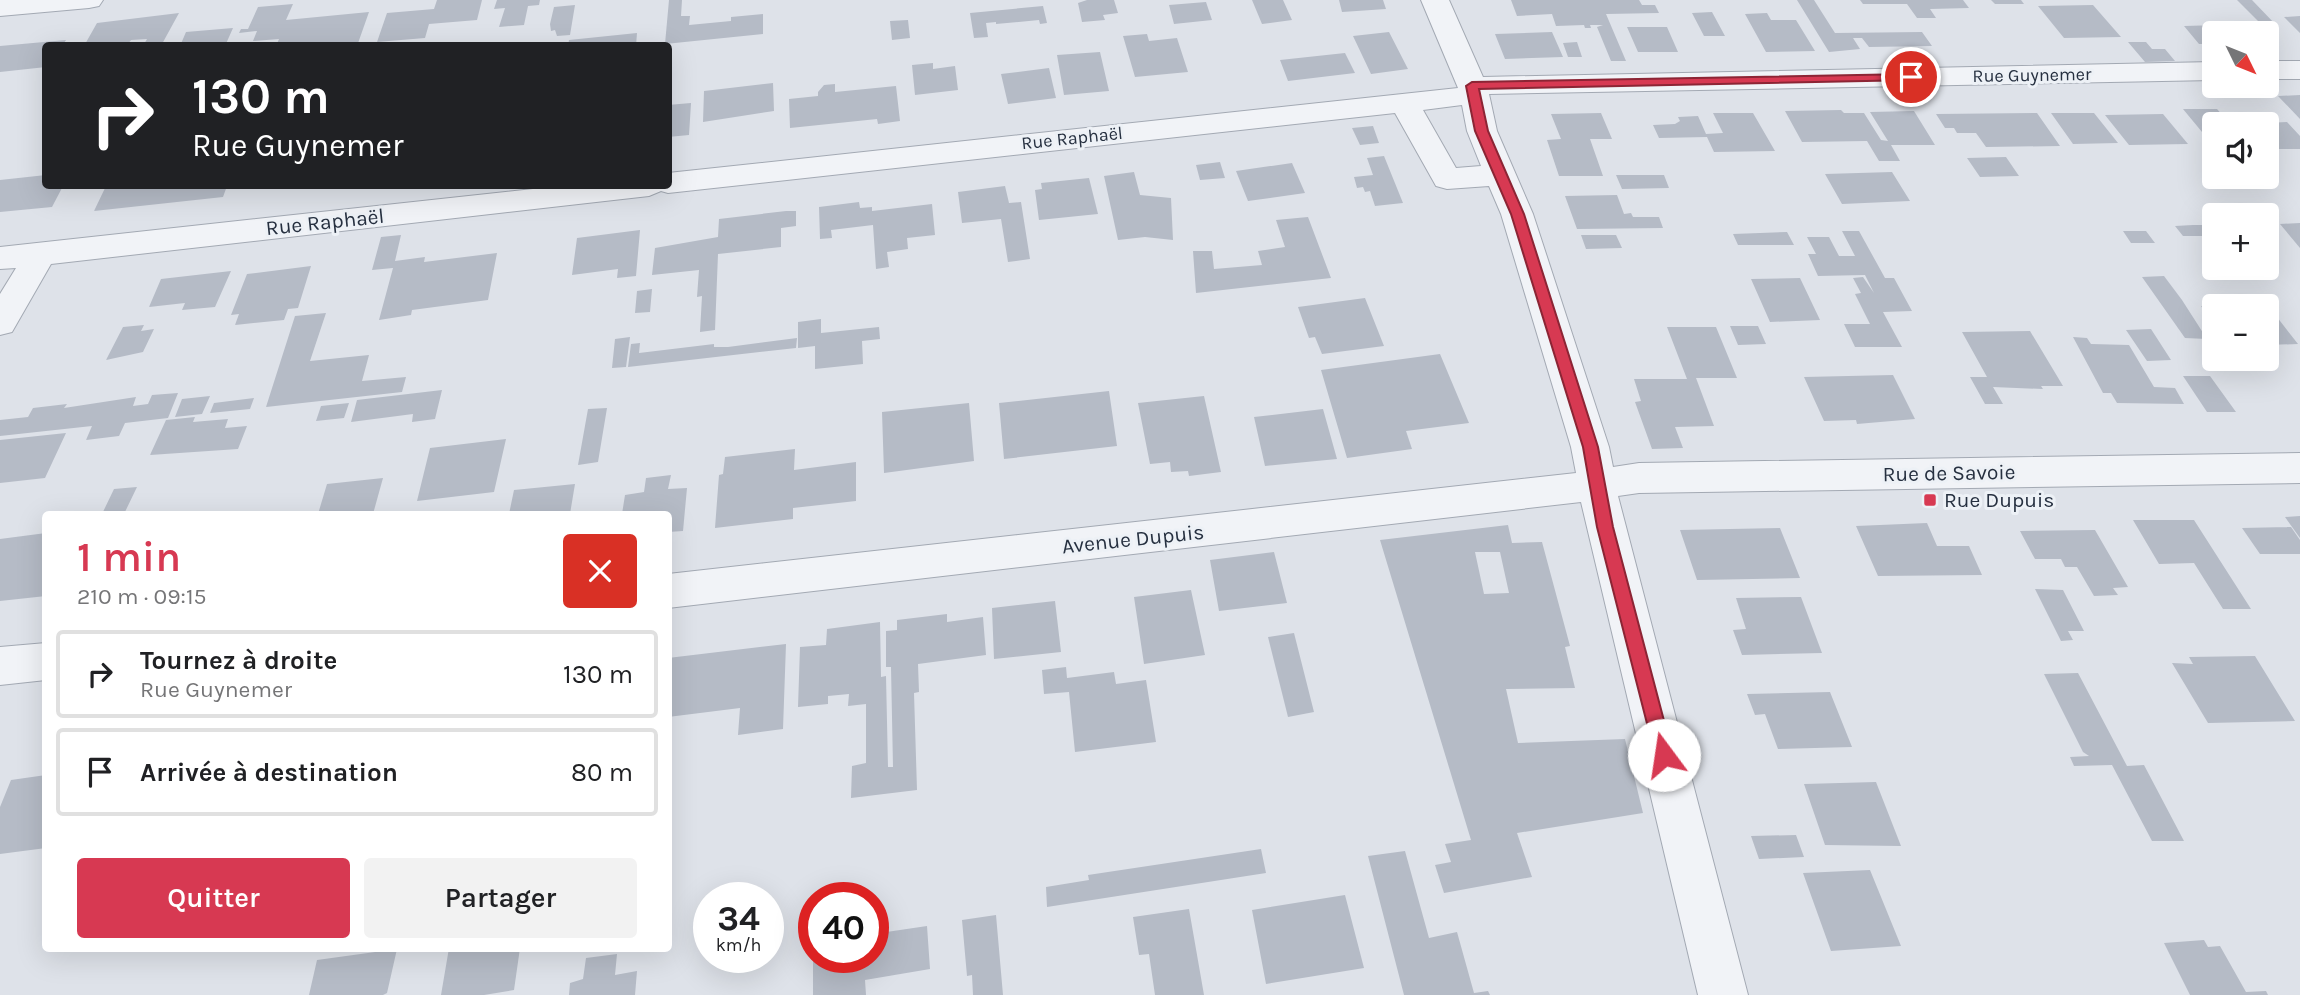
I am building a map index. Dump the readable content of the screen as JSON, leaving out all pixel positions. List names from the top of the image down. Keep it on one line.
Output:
{"streets":{"street":["Rue Guynemer","Rue Raphaël","Rue de Savoie","Avenue Dupuis"]},"crossings":[["Rue Guynemer","Rue Raphaël"],["Rue de Savoie","Avenue Dupuis"]],"places":{"transit":["Rue Dupuis"]},"north":"bottom right","page":{"map_buttons":["+","−"],"turn":["130 m","Rue Guynemer"],"heading":["1 min","210 m · 09:15"],"list":[{"name":"Tournez à droite","note":"Rue Guynemer","value":"130 m"},{"name":"Arrivée à destination","value":"80 m"}],"buttons":["Quitter","Partager"],"speed":"34 km/h","limit":"40"}}
